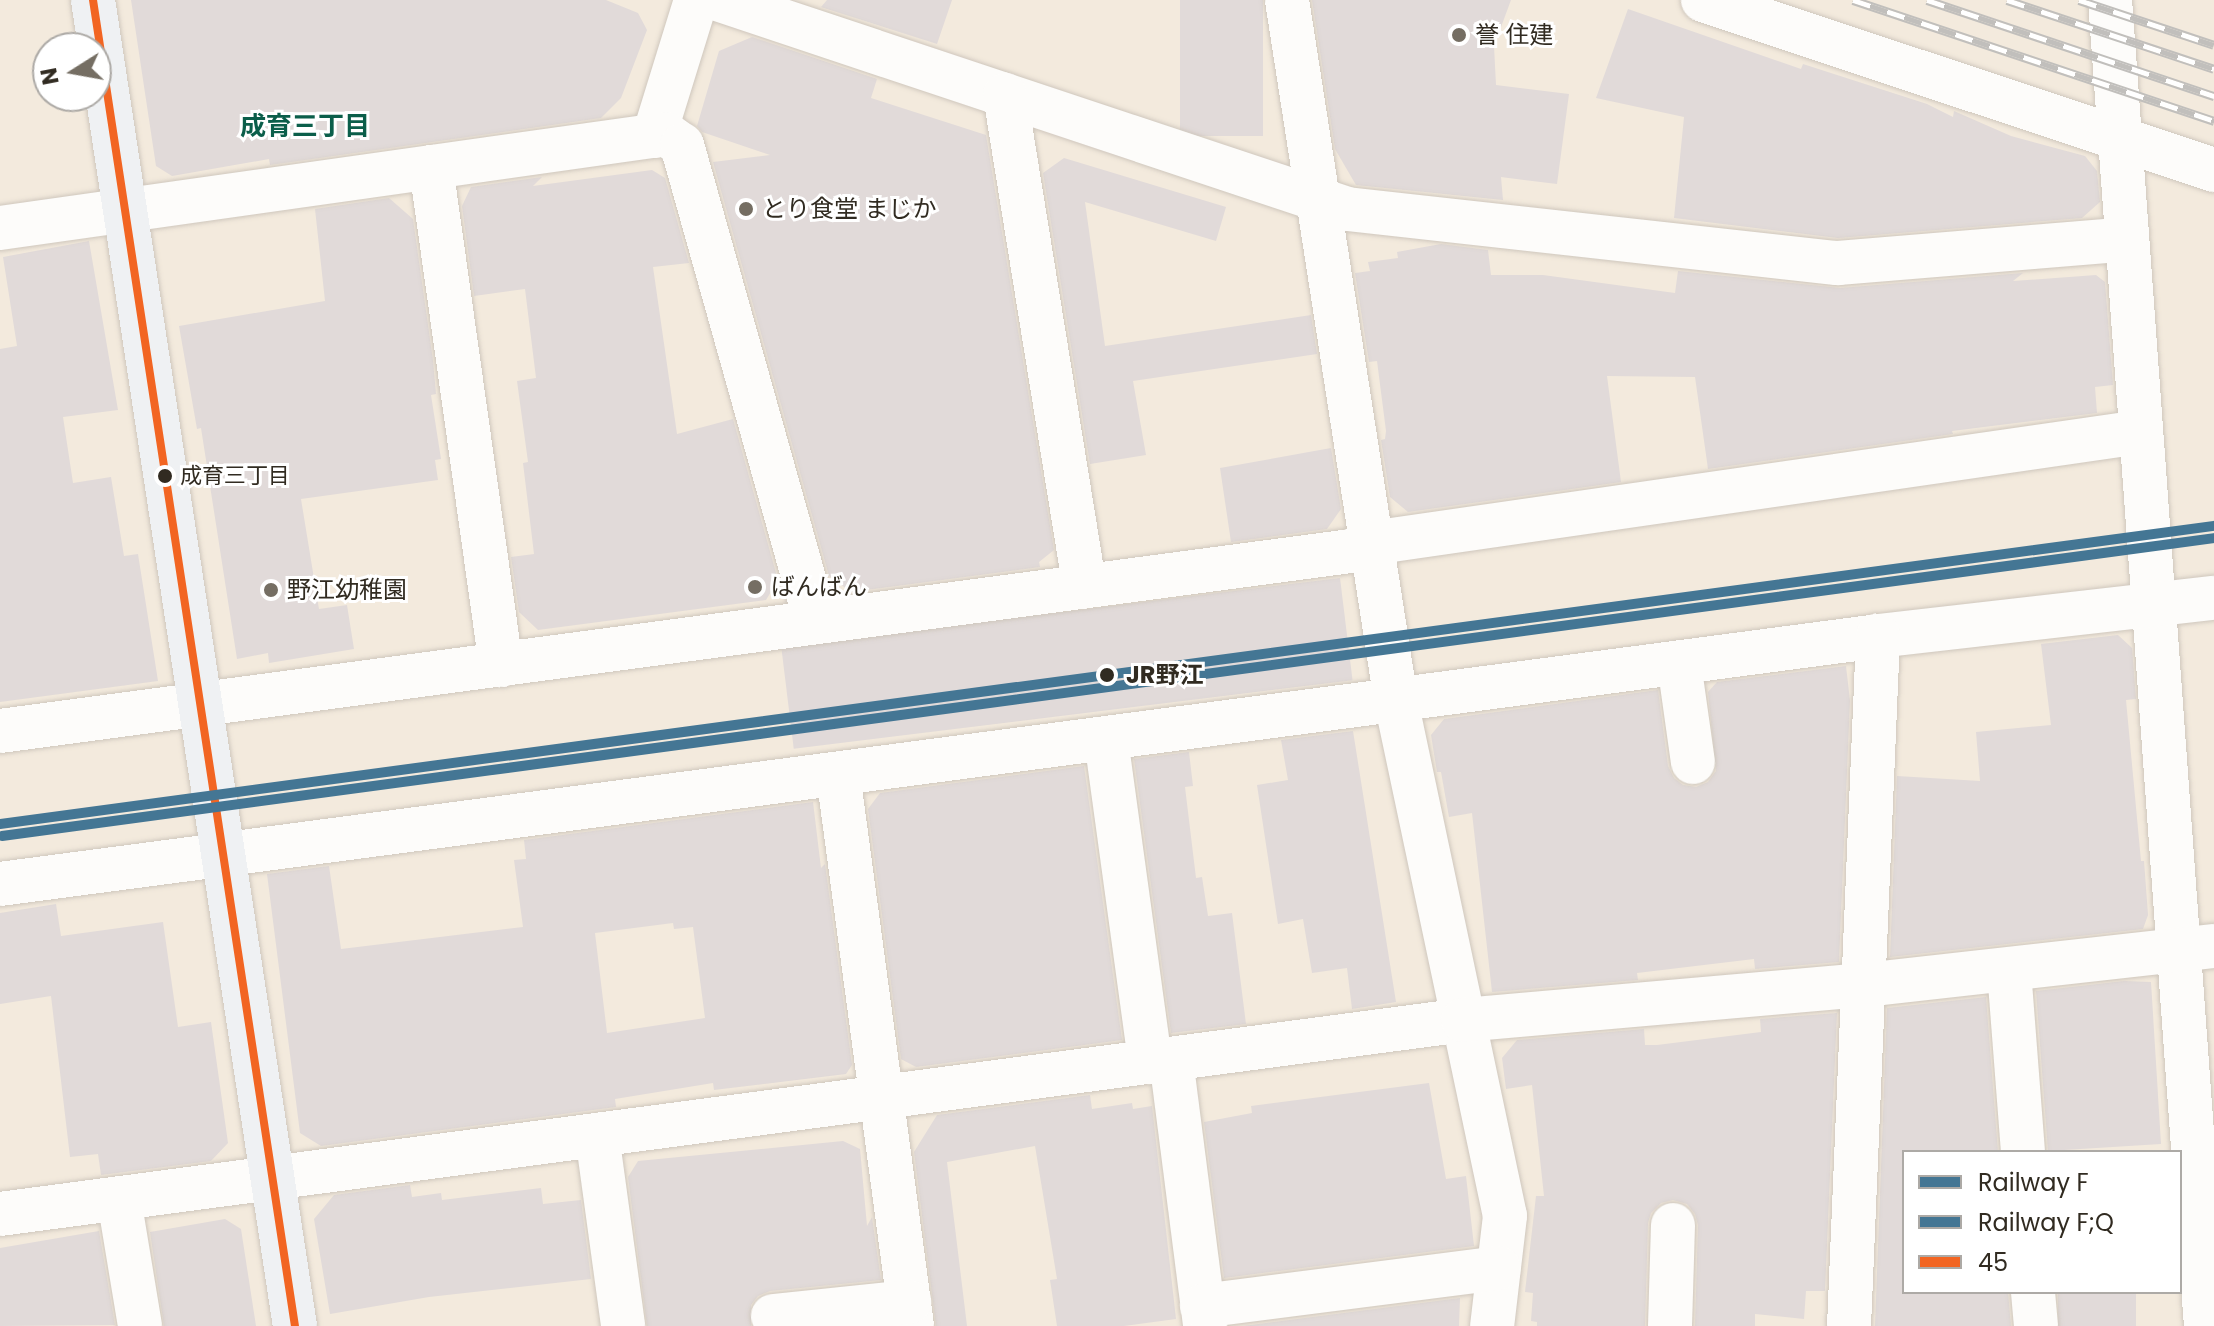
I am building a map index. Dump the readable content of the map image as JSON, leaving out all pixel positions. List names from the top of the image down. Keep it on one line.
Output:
{"districts":["成育三丁目"],"places":["誉 住建","とり食堂 まじか","成育三丁目","ばんばん","野江幼稚園","JR野江"],"lines":["transit line 45","rail line F","rail line F;Q"],"legend":["Railway F","Railway F;Q","45"],"north":"left"}
